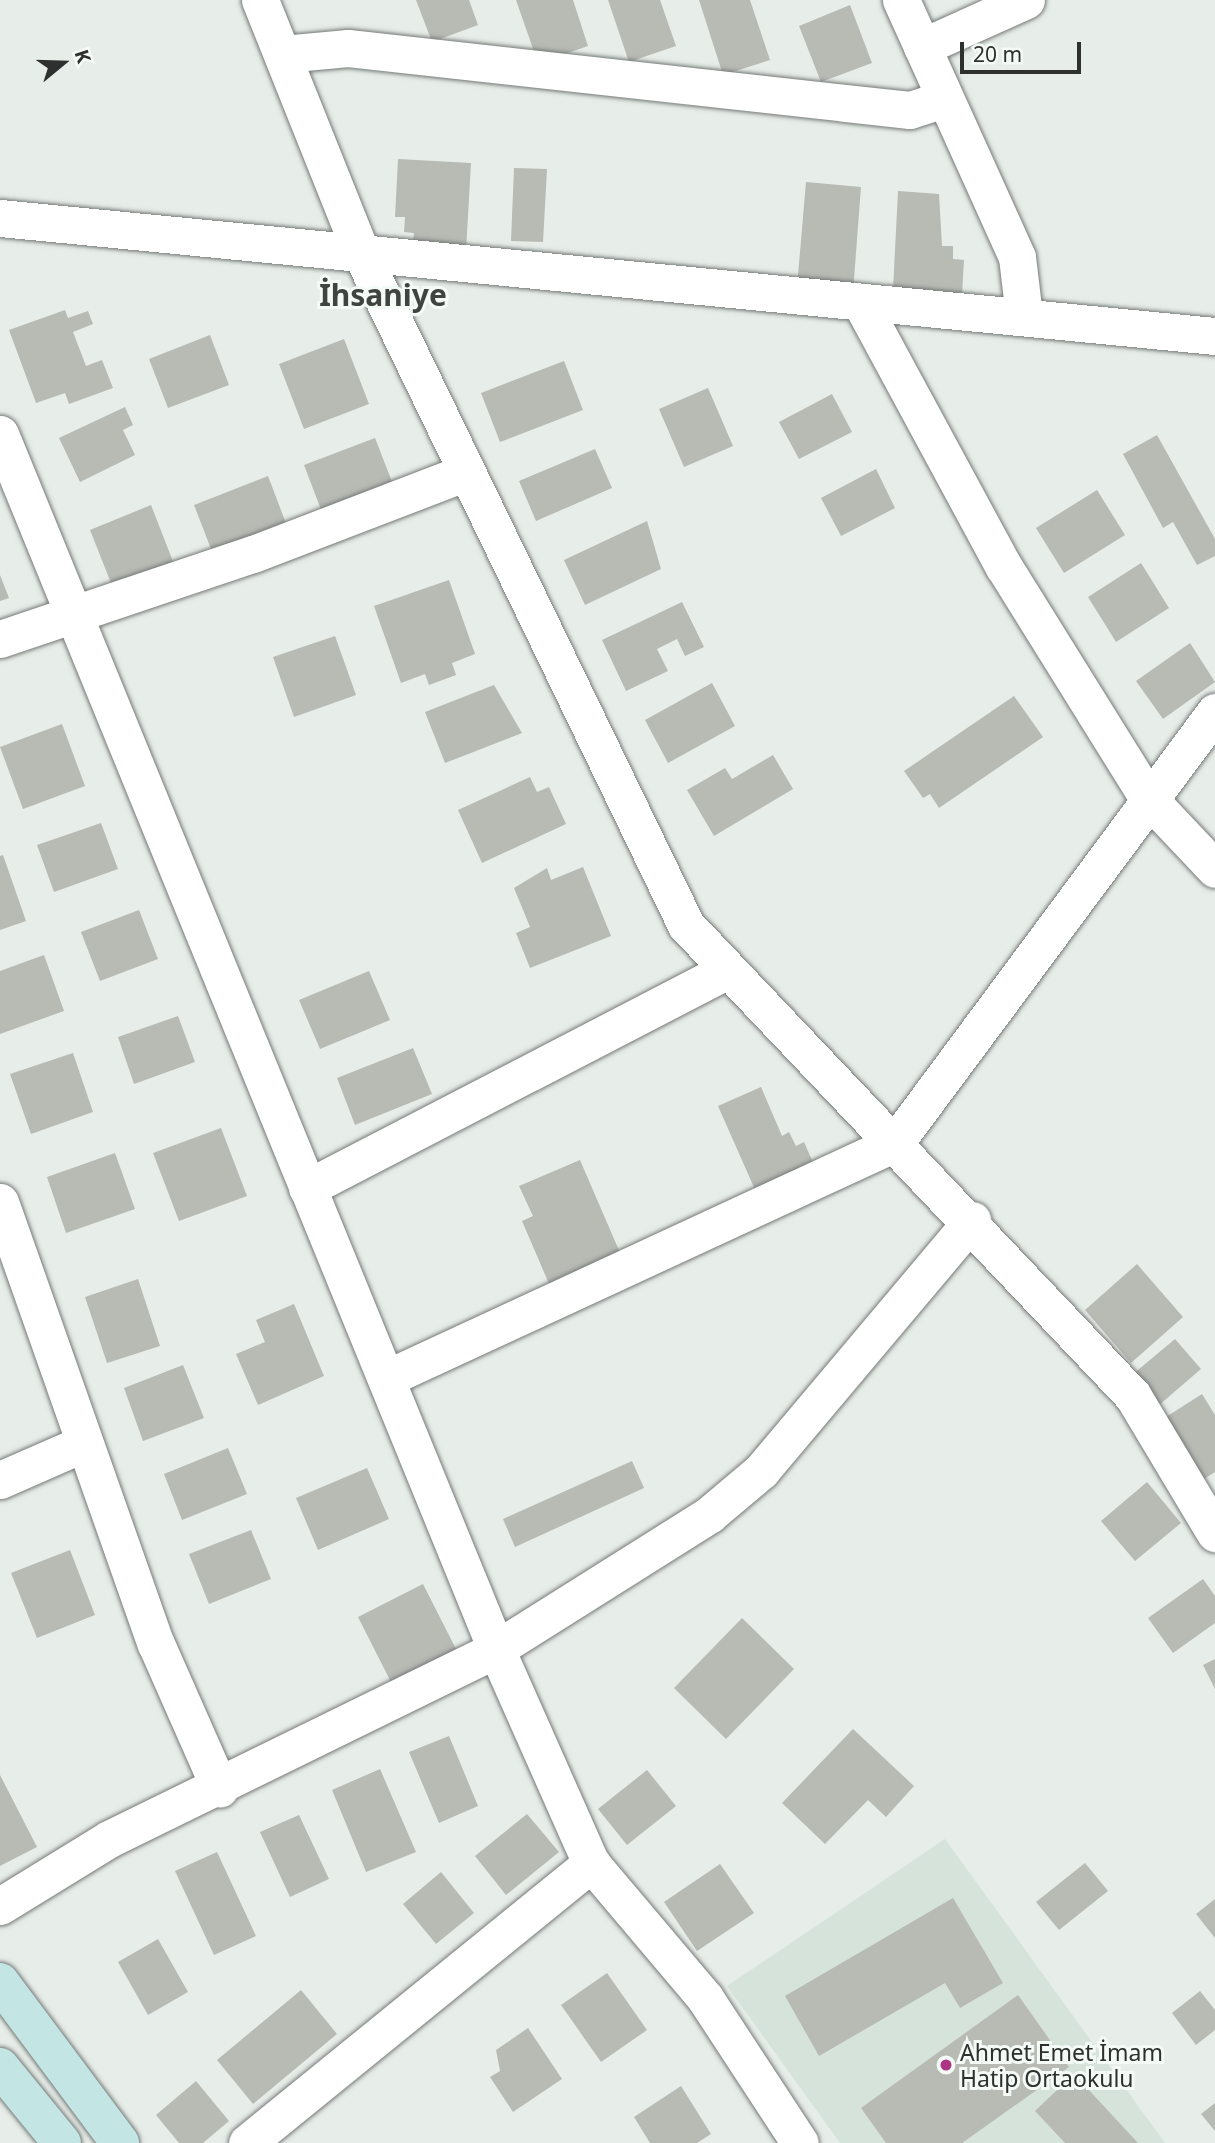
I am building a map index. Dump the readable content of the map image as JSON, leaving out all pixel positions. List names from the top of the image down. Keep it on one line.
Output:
{"districts":["İhsaniye"],"places":["Ahmet Emet İmam Hatip Ortaokulu"],"scale_bar":"20 m","north":"right"}
